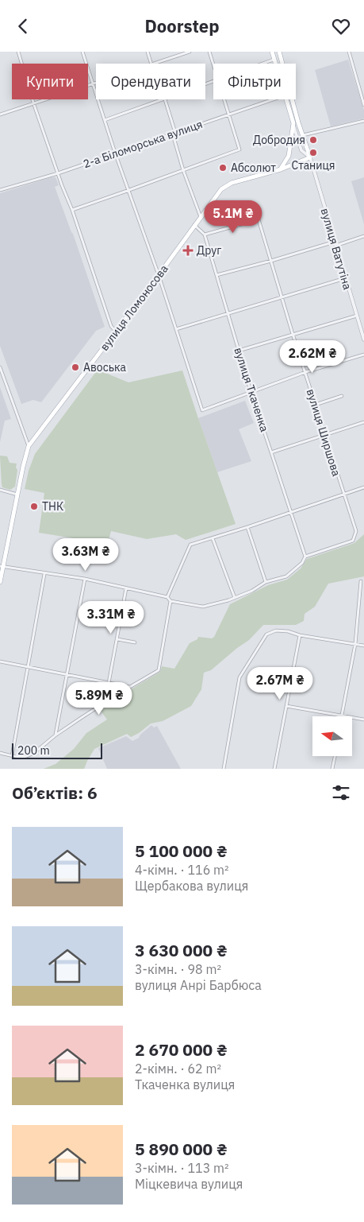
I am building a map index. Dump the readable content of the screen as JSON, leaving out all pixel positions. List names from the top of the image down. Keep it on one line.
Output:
{"streets":{"main road":["вулиця Ватутіна","вулиця Ломоносова"],"street":["2-а Біломорська вулиця","вулиця Ткаченка","вулиця Ширшова"]},"crossings":[["вулиця Ватутіна","вулиця Ломоносова"],["вулиця Ломоносова","вулиця Ткаченка"],["вулиця Ткаченка","вулиця Ширшова"]],"places":{"other":["Добродия","Станиця","Абсолют","Авоська","ТНК"],"health":["Друг"]},"scale_bar":"200 m","north":"left","page":{"header":"Doorstep","chip":["Купити","Орендувати","Фільтри"],"price":["5.1M ₴","2.62M ₴","3.63M ₴","3.31M ₴","2.67M ₴","5.89M ₴"],"scale":"200 m","heading":"Об’єктів: 6","list":[{"name":"5 100 000 ₴","note":"4-кімн. · 116 m² · Щербакова вулиця"},{"name":"3 630 000 ₴","note":"3-кімн. · 98 m² · вулиця Анрі Барбюса"},{"name":"2 670 000 ₴","note":"2-кімн. · 62 m² · Ткаченка вулиця"},{"name":"5 890 000 ₴","note":"3-кімн. · 113 m² · Міцкевича вулиця"}]}}
